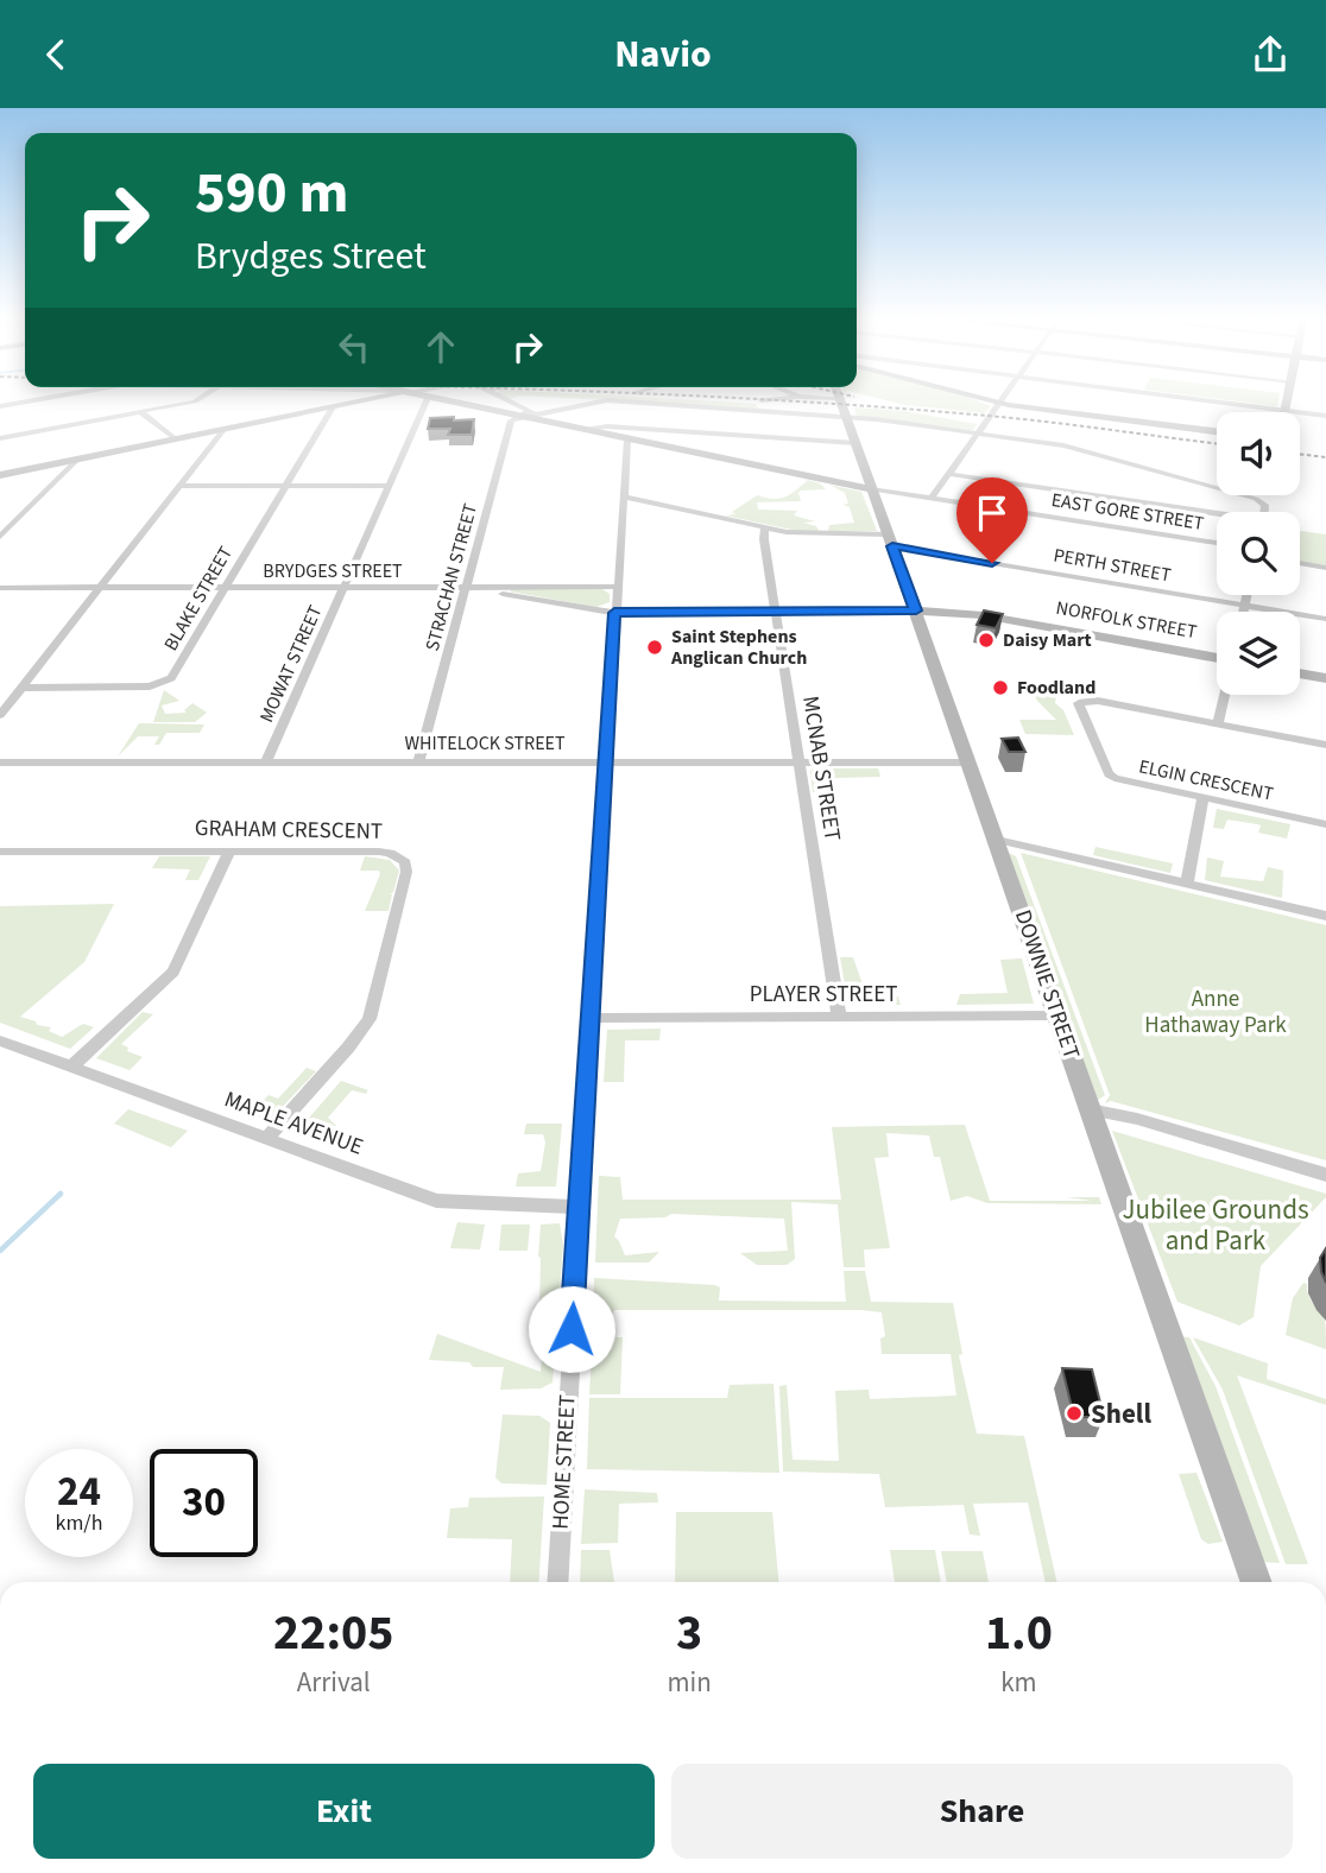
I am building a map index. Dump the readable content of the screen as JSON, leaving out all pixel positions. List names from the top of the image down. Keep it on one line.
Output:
{"streets":{"street":["EAST GORE STREET","PERTH STREET","BRYDGES STREET","STRACHAN STREET","BLAKE STREET","NORFOLK STREET","MOWAT STREET","WHITELOCK STREET","MCNAB STREET","ELGIN CRESCENT","GRAHAM CRESCENT","DOWNIE STREET","PLAYER STREET","MAPLE AVENUE","HOME STREET"]},"crossings":[["EAST GORE STREET","DOWNIE STREET"],["PERTH STREET","MCNAB STREET"],["PERTH STREET","DOWNIE STREET"],["PERTH STREET","HOME STREET"],["BRYDGES STREET","STRACHAN STREET"],["BRYDGES STREET","BLAKE STREET"],["BRYDGES STREET","NORFOLK STREET"],["BRYDGES STREET","MOWAT STREET"],["BRYDGES STREET","MCNAB STREET"],["BRYDGES STREET","DOWNIE STREET"],["BRYDGES STREET","HOME STREET"],["STRACHAN STREET","WHITELOCK STREET"],["NORFOLK STREET","DOWNIE STREET"],["MOWAT STREET","WHITELOCK STREET"],["WHITELOCK STREET","MCNAB STREET"],["WHITELOCK STREET","DOWNIE STREET"],["WHITELOCK STREET","HOME STREET"],["MCNAB STREET","PLAYER STREET"],["GRAHAM CRESCENT","MAPLE AVENUE"],["DOWNIE STREET","PLAYER STREET"],["PLAYER STREET","HOME STREET"],["MAPLE AVENUE","HOME STREET"]],"parks":["Anne Hathaway Park","Jubilee Grounds and Park"],"places":["Daisy Mart","Saint Stephens Anglican Church","Foodland","Shell"],"page":{"header":"Navio","turn":["590 m","Brydges Street"],"speed":"24 km/h","limit":"30","eta":["22:05","Arrival","3","min","1.0","km"],"buttons":["Exit","Share"]}}
